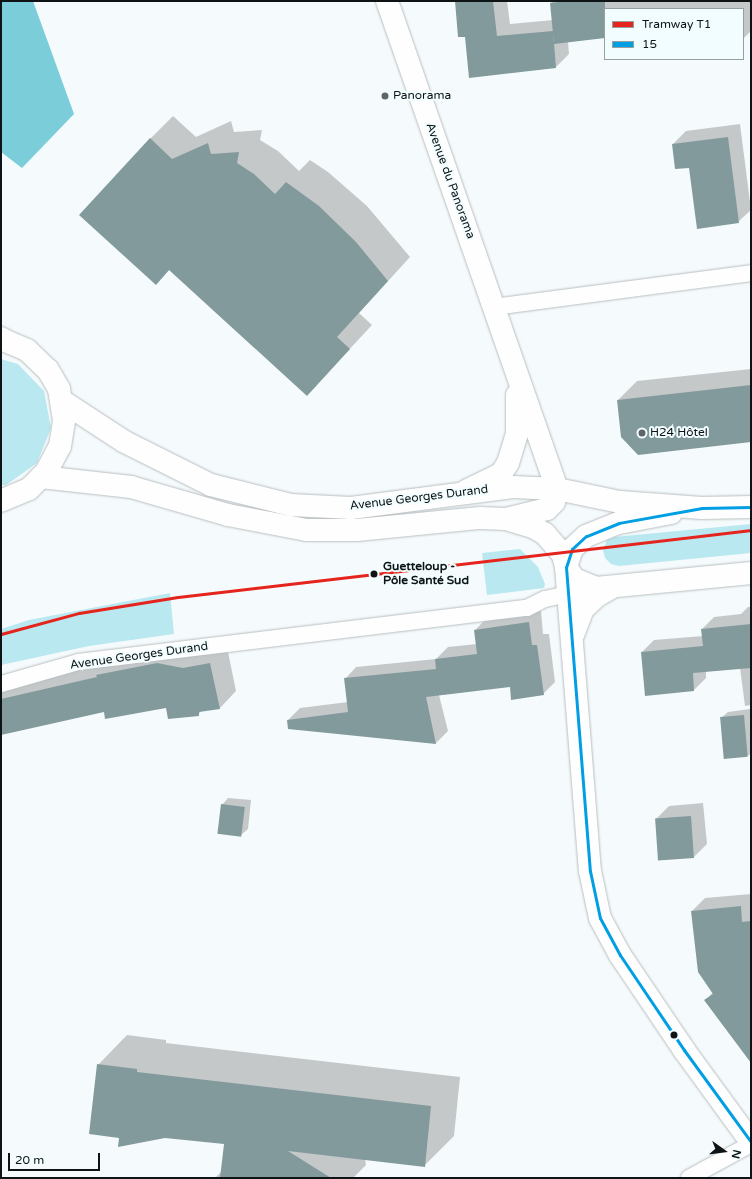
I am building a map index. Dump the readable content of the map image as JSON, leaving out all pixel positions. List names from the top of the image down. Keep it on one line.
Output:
{"streets":{"main road":["Avenue du Panorama","Avenue Georges Durand"]},"crossings":[["Avenue du Panorama","Avenue Georges Durand"]],"places":["Panorama","H24 Hôtel","Guetteloup - Pôle Santé Sud"],"lines":["transit line 15","tram line T1"],"legend":["Tramway T1","15"],"scale_bar":"20 m","north":"right"}
